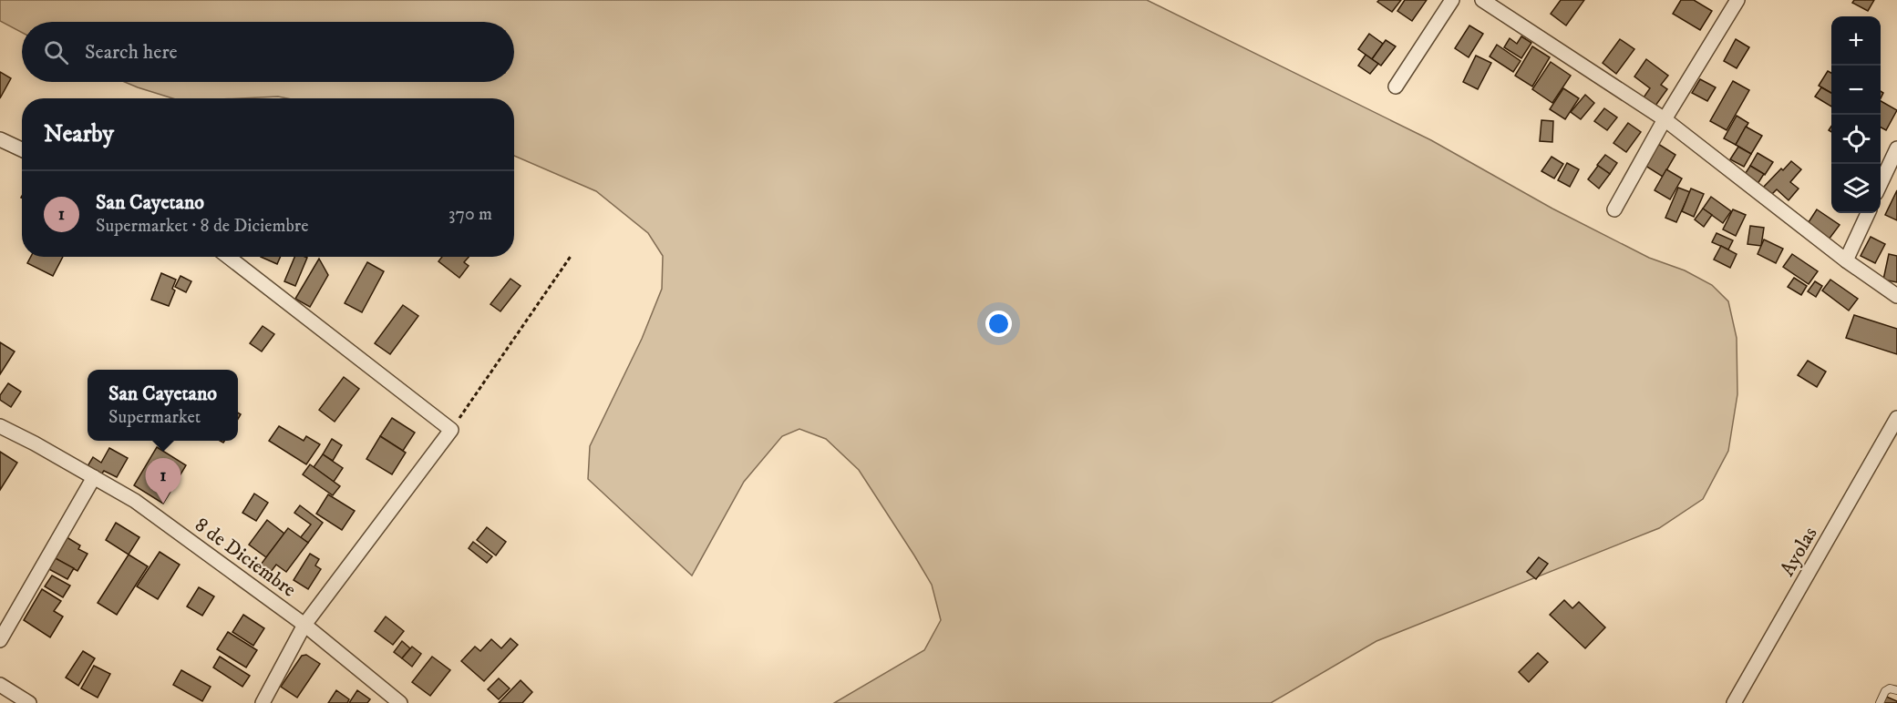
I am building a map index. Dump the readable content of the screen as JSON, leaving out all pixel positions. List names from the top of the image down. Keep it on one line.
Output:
{"streets":{"street":["Ayolas","8 de Diciembre"]},"page":{"map_buttons":["+","−"],"search":"Search here","heading":"Nearby","list":[{"mark":"1","name":"San Cayetano","note":"Supermarket · 8 de Diciembre","value":"370 m"}],"popup":["San Cayetano","Supermarket"],"pins":"1"}}
